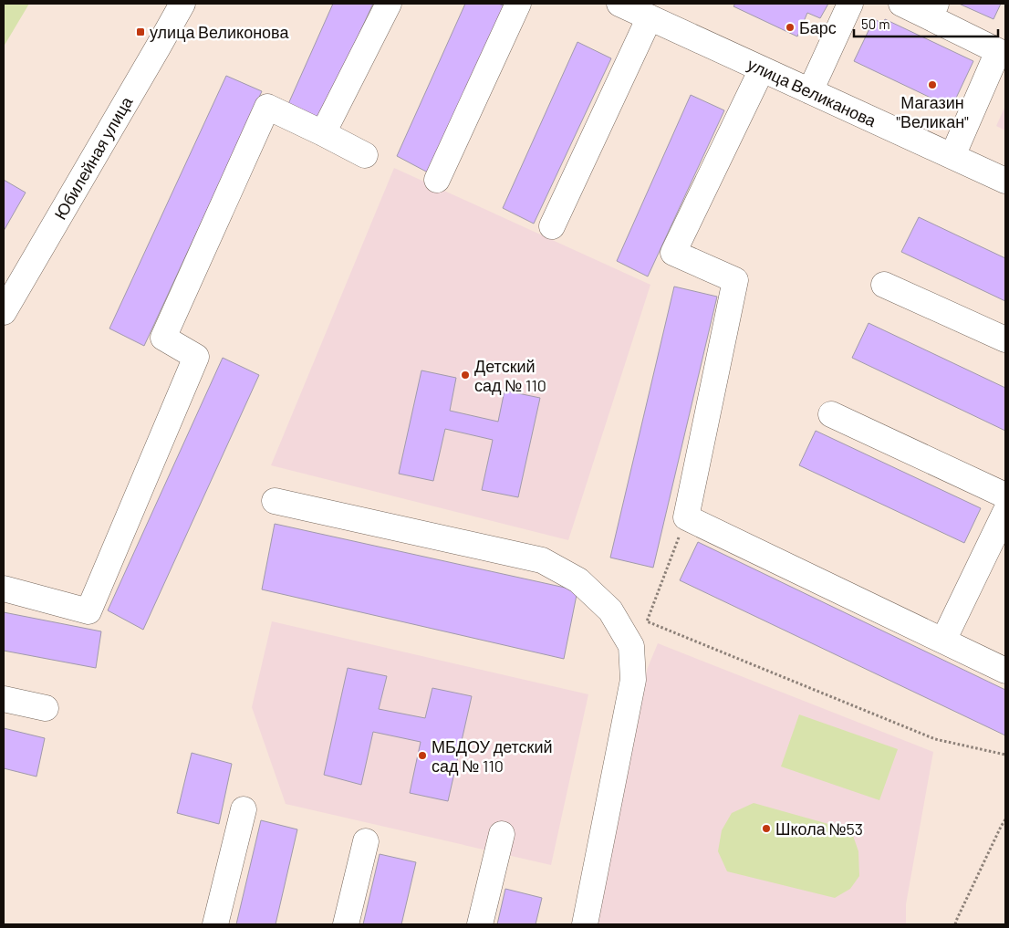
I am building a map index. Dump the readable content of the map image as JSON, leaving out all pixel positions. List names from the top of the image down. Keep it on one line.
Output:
{"streets":{"street":["улица Великанова","Юбилейная улица"]},"places":{"other":["Барс","Магазин \"Великан\"","Детский сад № 110","МБДОУ детский сад № 110","Школа №53"],"transit":["улица Великонова"]},"scale_bar":"50 m"}
